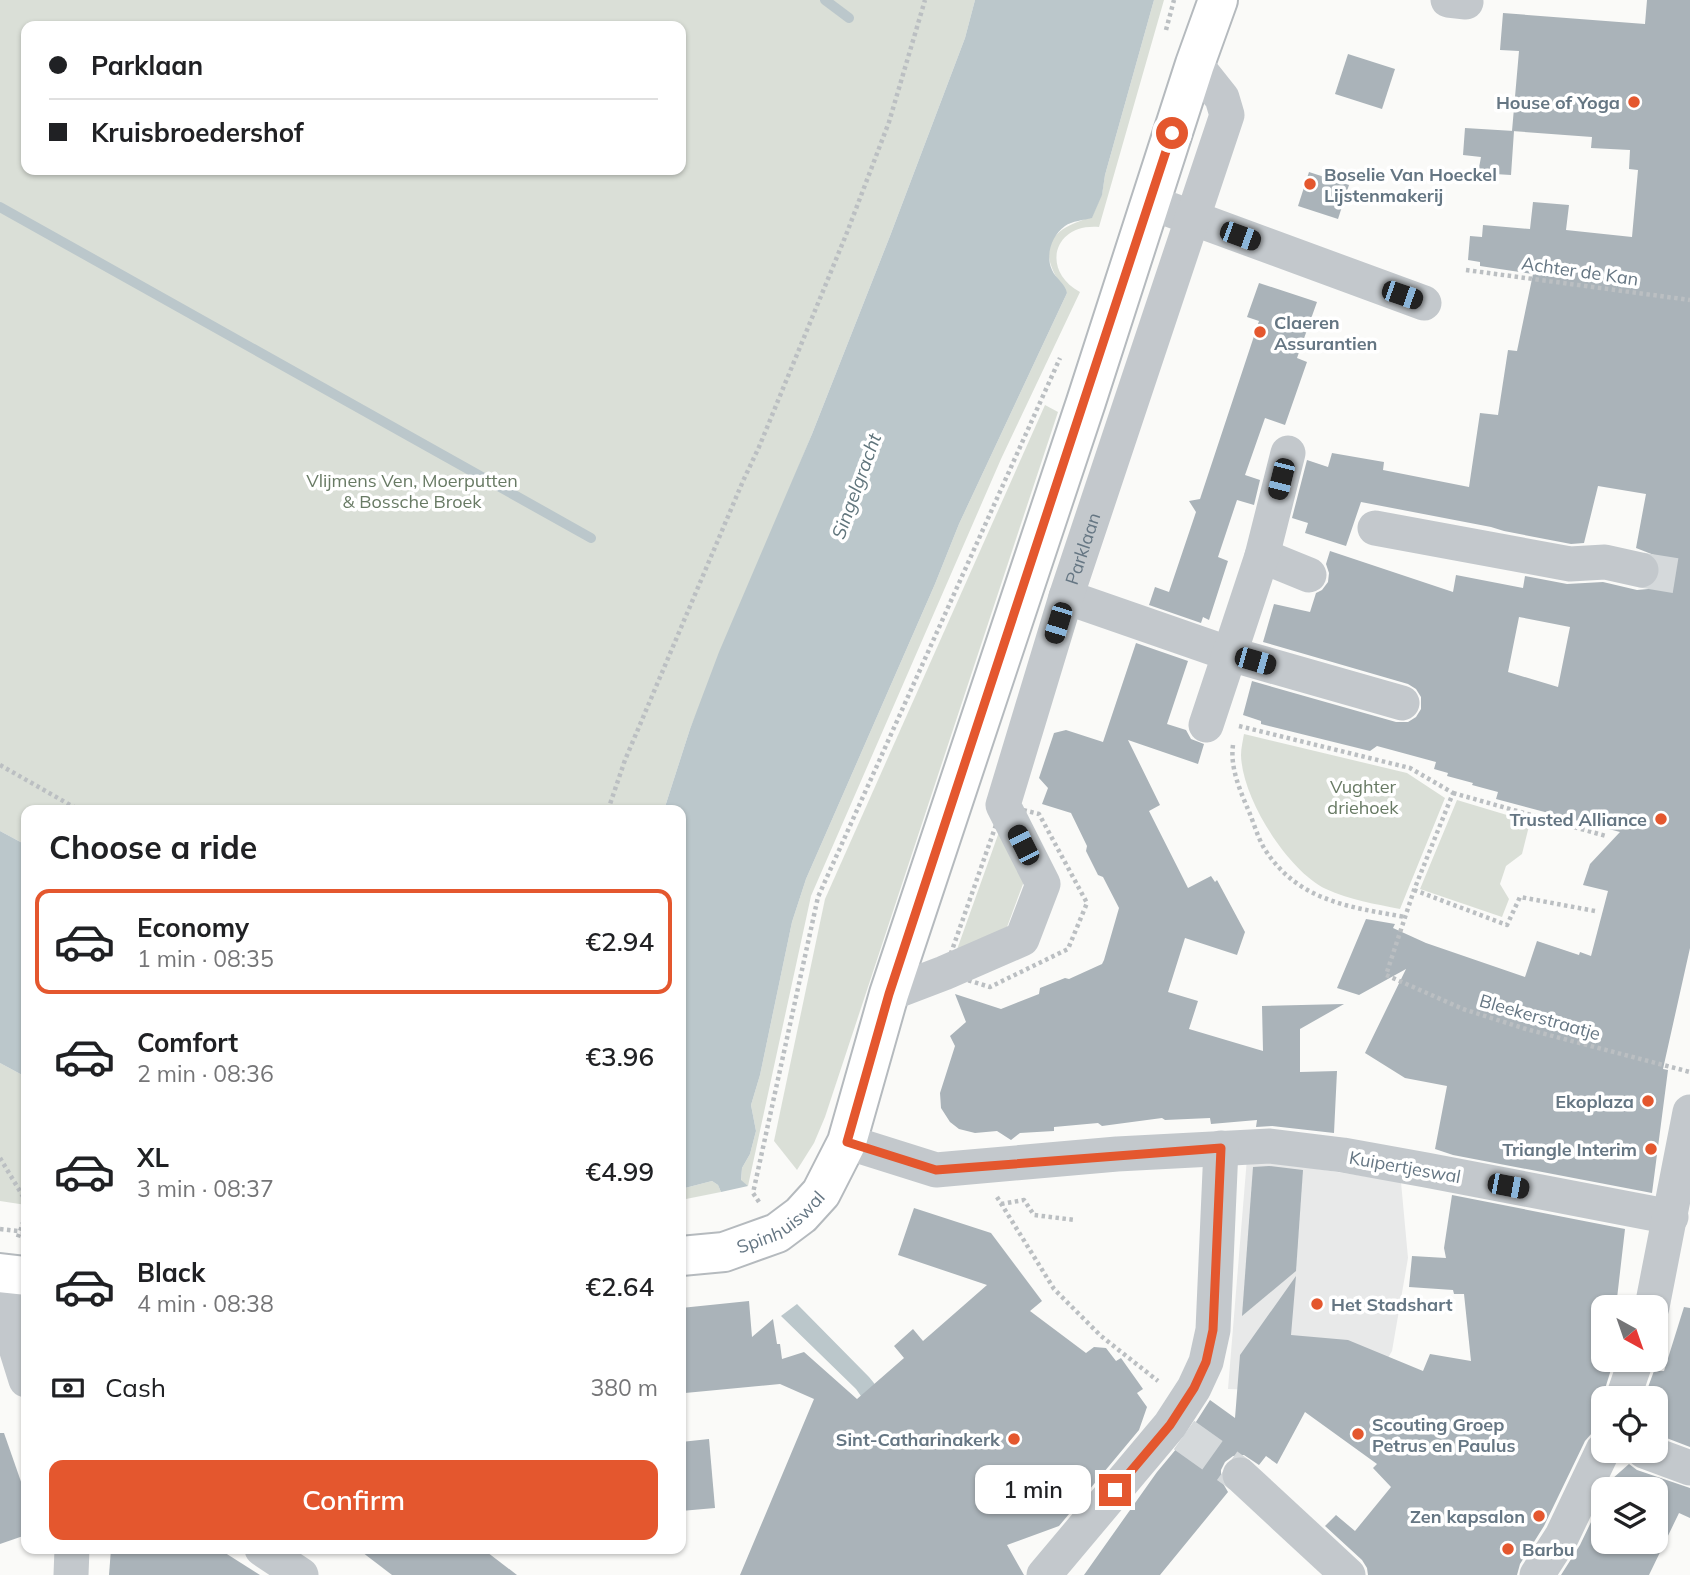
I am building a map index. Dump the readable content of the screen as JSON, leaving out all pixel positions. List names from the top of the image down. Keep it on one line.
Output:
{"streets":{"main road":["Spinhuiswal"],"street":["Parklaan","Kuipertjeswal"],"path":["Achter de Kan","Bleekerstraatje"]},"crossings":[["Kuipertjeswal","Spinhuiswal"]],"water":["Singelgracht"],"parks":["Vlijmens Ven, Moerputten & Bossche Broek","Vughter driehoek"],"places":["House of Yoga","Boselie Van Hoeckel Lijstenmakerij","Claeren Assurantien","Trusted Alliance","Ekoplaza","Triangle Interim","Het Stadshart","Scouting Groep Petrus en Paulus","Sint-Catharinakerk","Zen kapsalon","Barbu"],"north":"bottom right","page":{"banner":["Parklaan","Kruisbroedershof"],"heading":"Choose a ride","list":[{"name":"Economy","note":"1 min · 08:35","value":"€2.94"},{"name":"Comfort","note":"2 min · 08:36","value":"€3.96"},{"name":"XL","note":"3 min · 08:37","value":"€4.99"},{"name":"Black","note":"4 min · 08:38","value":"€2.64"}],"pay":["Cash","380 m"],"buttons":"Confirm","bubble":"1 min"}}
